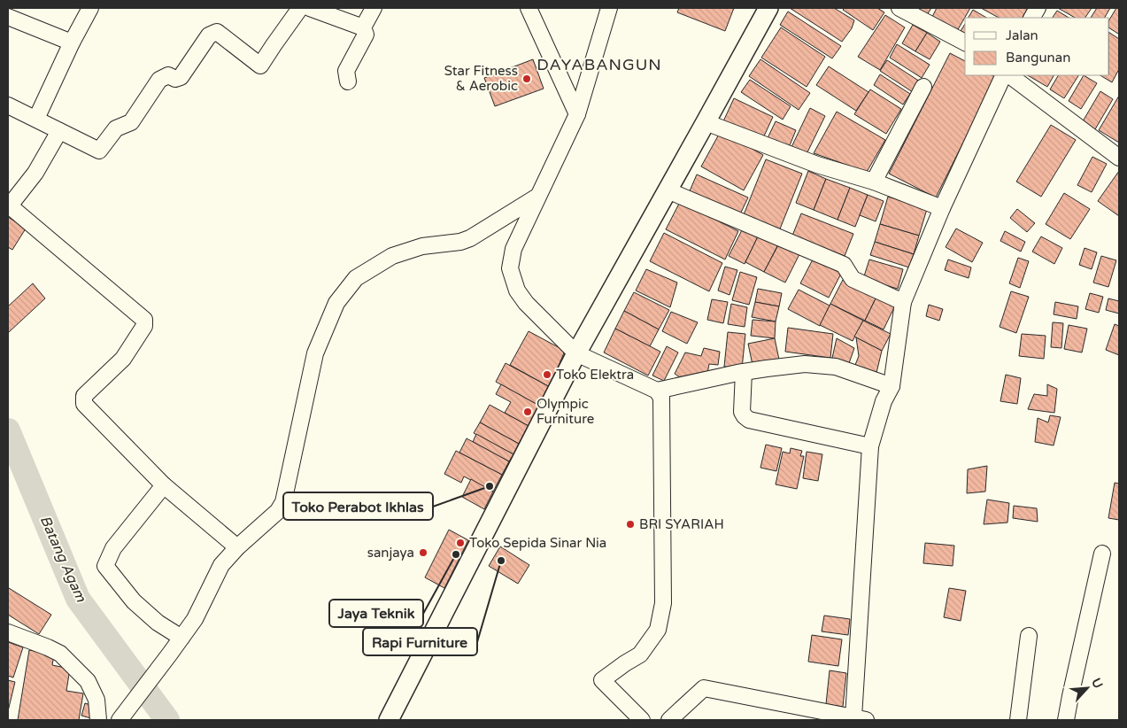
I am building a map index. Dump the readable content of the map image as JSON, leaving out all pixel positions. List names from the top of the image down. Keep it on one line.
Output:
{"districts":["DAYABANGUN"],"water":["Batang Agam"],"places":["Star Fitness & Aerobic","Toko Elektra","Olympic Furniture","Toko Perabot Ikhlas","BRI SYARIAH","Toko Sepida Sinar Nia","sanjaya","Jaya Teknik","Rapi Furniture"],"legend":["Jalan","Bangunan"],"north":"top right"}
